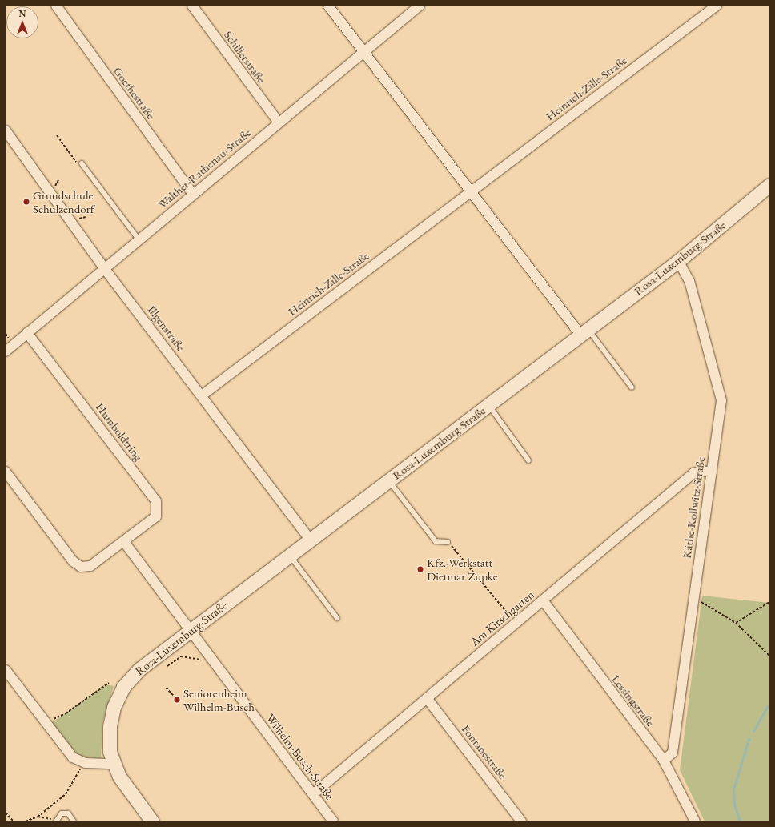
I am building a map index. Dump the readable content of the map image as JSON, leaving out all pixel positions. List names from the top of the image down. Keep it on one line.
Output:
{"streets":{"street":["Schillerstraße","Heinrich-Zille-Straße","Goethestraße","Walther-Rathenau-Straße","Rosa-Luxemburg-Straße","Illgenstraße","Humboldtring","Käthe-Kollwitz-Straße","Am Kirschgarten","Lessingstraße","Fontanestraße","Wilhelm-Busch-Straße"]},"crossings":[["Schillerstraße","Walther-Rathenau-Straße"],["Heinrich-Zille-Straße","Illgenstraße"],["Goethestraße","Walther-Rathenau-Straße"],["Walther-Rathenau-Straße","Illgenstraße"],["Walther-Rathenau-Straße","Humboldtring"],["Rosa-Luxemburg-Straße","Illgenstraße"],["Rosa-Luxemburg-Straße","Käthe-Kollwitz-Straße"],["Rosa-Luxemburg-Straße","Wilhelm-Busch-Straße"],["Käthe-Kollwitz-Straße","Am Kirschgarten"],["Käthe-Kollwitz-Straße","Lessingstraße"],["Am Kirschgarten","Lessingstraße"],["Am Kirschgarten","Fontanestraße"],["Am Kirschgarten","Wilhelm-Busch-Straße"]],"places":["Grundschule Schulzendorf","Kfz.-Werkstatt Dietmar Zupke","Seniorenheim Wilhelm-Busch"],"north":"top"}
